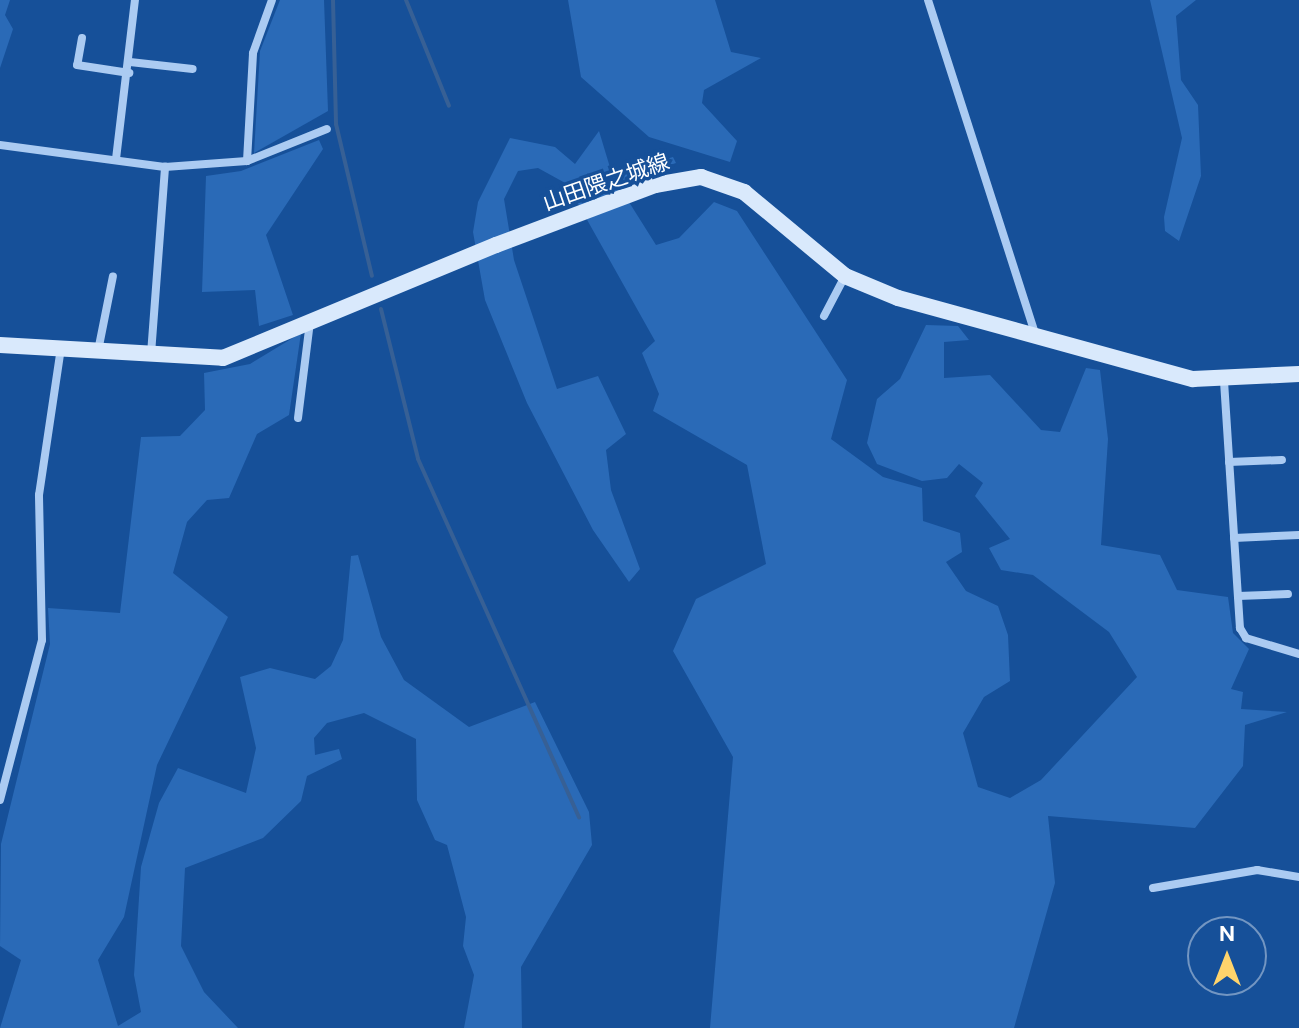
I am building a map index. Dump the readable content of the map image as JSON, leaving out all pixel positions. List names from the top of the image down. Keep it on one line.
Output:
{"streets":{"main road":["山田隈之城線"]},"north":"top"}
